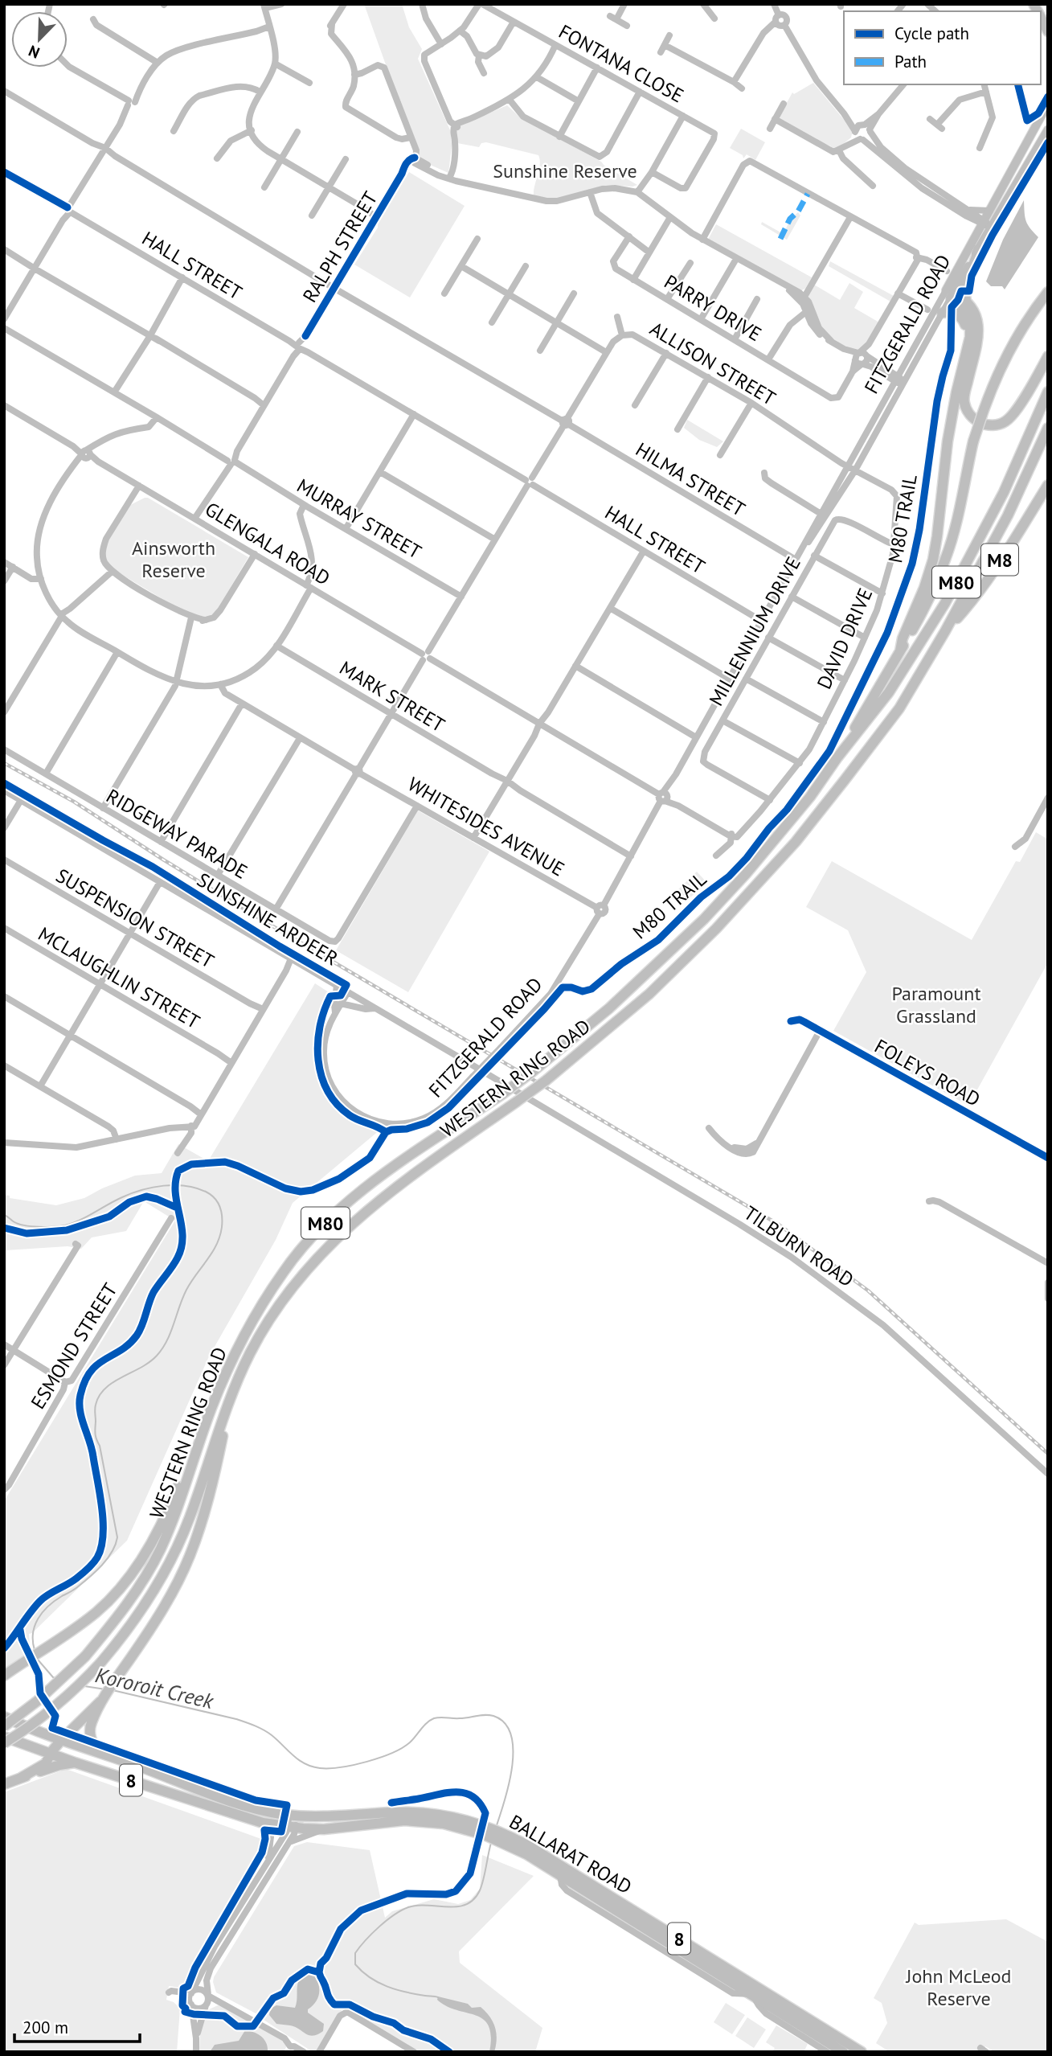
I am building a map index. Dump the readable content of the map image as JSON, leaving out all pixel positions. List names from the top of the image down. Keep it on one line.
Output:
{"streets":{"highway":["M8","M80","WESTERN RING ROAD","8","BALLARAT ROAD"],"main road":["FITZGERALD ROAD"],"street":["FONTANA CLOSE","RALPH STREET","HALL STREET","PARRY DRIVE","ALLISON STREET","HILMA STREET","MURRAY STREET","GLENGALA ROAD","MILLENNIUM DRIVE","DAVID DRIVE","MARK STREET","WHITESIDES AVENUE","RIDGEWAY PARADE","SUSPENSION STREET","MCLAUGHLIN STREET","FOLEYS ROAD","TILBURN ROAD","ESMOND STREET"],"cycle path":["M80 TRAIL","SUNSHINE ARDEER"]},"crossings":[["RALPH STREET","HALL STREET"],["RALPH STREET","HILMA STREET"],["RALPH STREET","MURRAY STREET"],["RALPH STREET","GLENGALA ROAD"],["HALL STREET","FITZGERALD ROAD"],["HALL STREET","ALLISON STREET"],["FITZGERALD ROAD","ALLISON STREET"],["FITZGERALD ROAD","HILMA STREET"],["FITZGERALD ROAD","GLENGALA ROAD"],["FITZGERALD ROAD","DAVID DRIVE"],["FITZGERALD ROAD","MARK STREET"],["FITZGERALD ROAD","WHITESIDES AVENUE"],["FITZGERALD ROAD","TILBURN ROAD"],["ALLISON STREET","HILMA STREET"],["ALLISON STREET","MURRAY STREET"],["ALLISON STREET","GLENGALA ROAD"],["ALLISON STREET","DAVID DRIVE"],["ALLISON STREET","MARK STREET"],["ALLISON STREET","WHITESIDES AVENUE"],["ALLISON STREET","RIDGEWAY PARADE"],["GLENGALA ROAD","DAVID DRIVE"],["M8","WESTERN RING ROAD"],["MILLENNIUM DRIVE","DAVID DRIVE"],["WHITESIDES AVENUE","RIDGEWAY PARADE"],["WESTERN RING ROAD","TILBURN ROAD"]],"water":["Kororoit Creek"],"parks":["Sunshine Reserve","Ainsworth Reserve","Paramount Grassland","John McLeod Reserve"],"legend":["Cycle path","Path"],"scale_bar":"200 m","north":"bottom left"}
